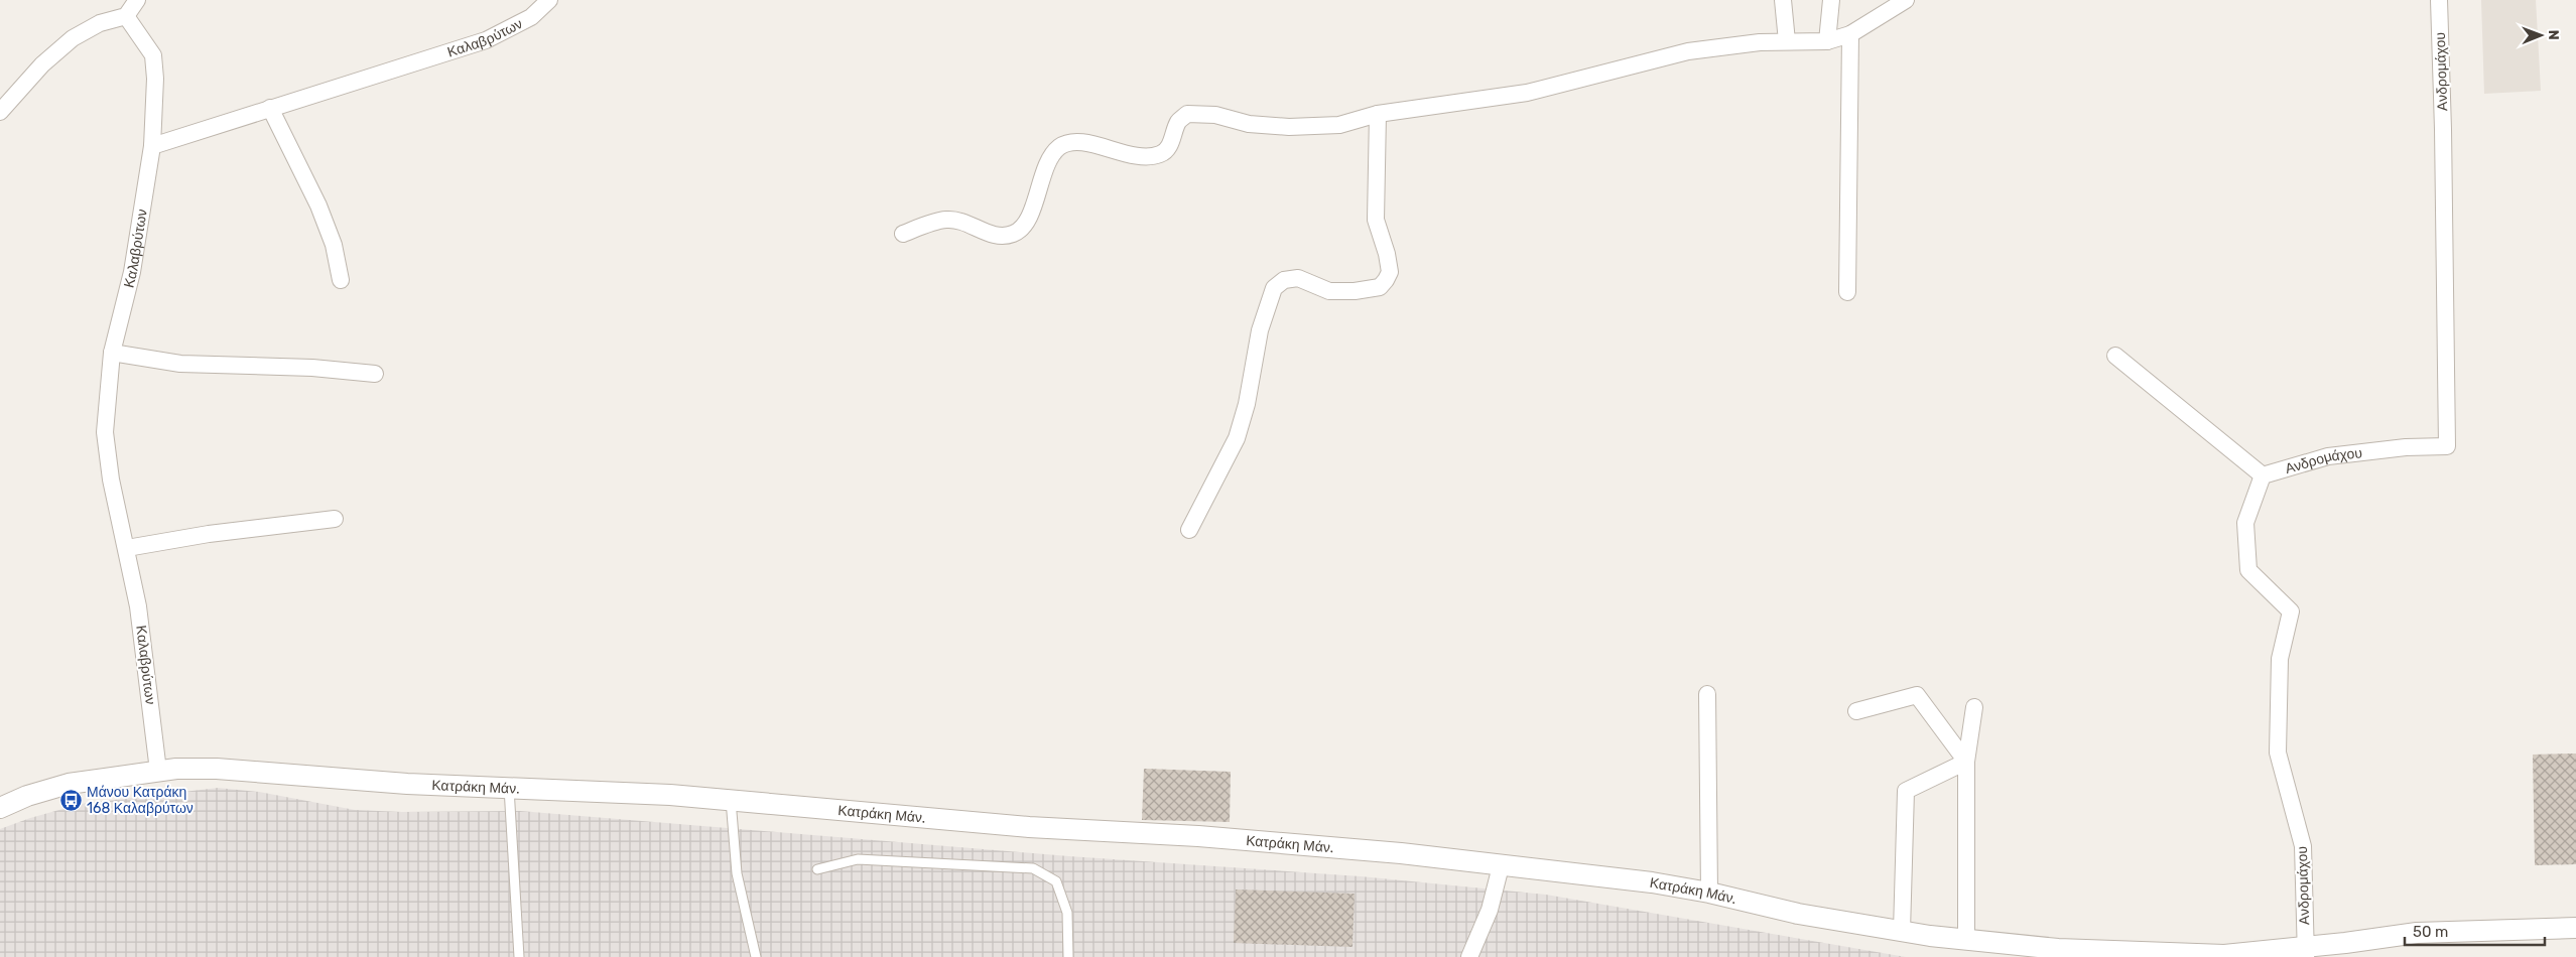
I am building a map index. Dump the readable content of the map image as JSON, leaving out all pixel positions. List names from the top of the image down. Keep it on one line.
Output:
{"streets":{"street":["Καλαβρύτων","Ανδρομάχου","Κατράκη Μάν."]},"crossings":[["Καλαβρύτων","Κατράκη Μάν."],["Ανδρομάχου","Κατράκη Μάν."]],"places":{"bus stop":["Μάνου Κατράκη 168 Καλαβρύτων"]},"scale_bar":"50 m","north":"right"}
